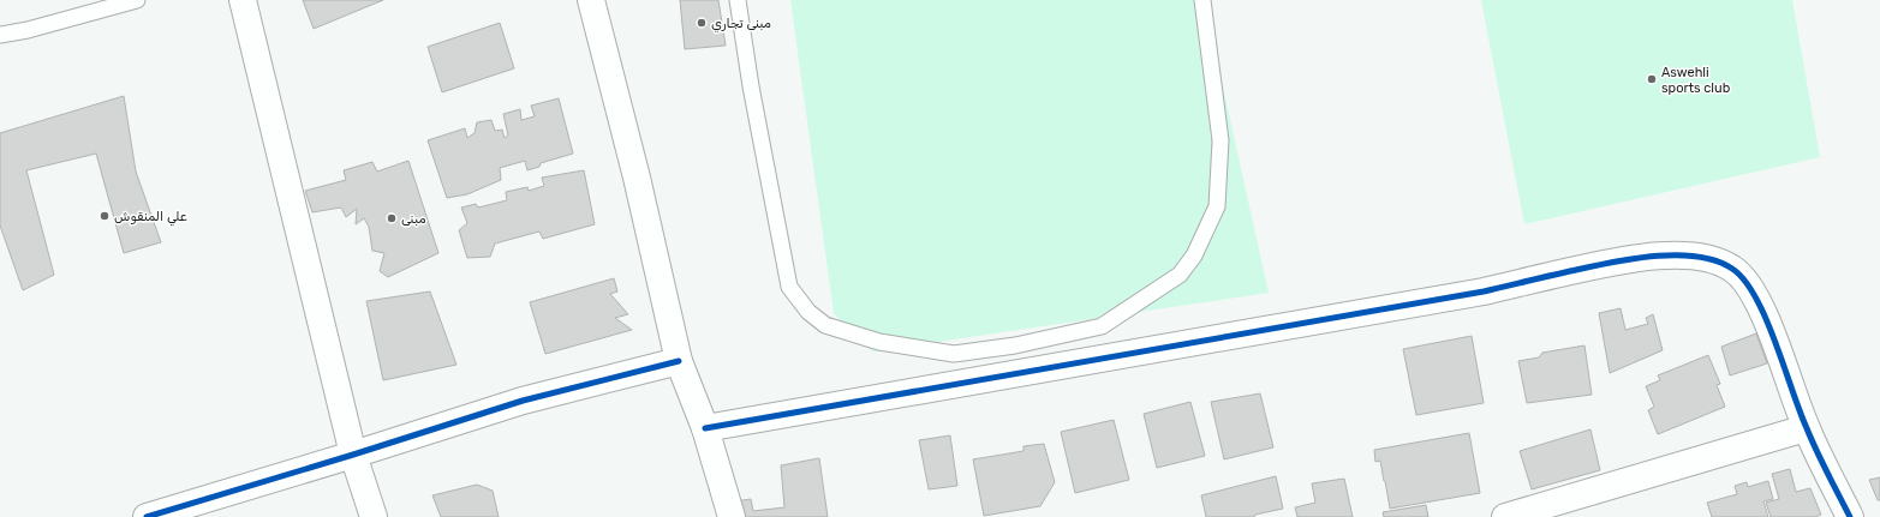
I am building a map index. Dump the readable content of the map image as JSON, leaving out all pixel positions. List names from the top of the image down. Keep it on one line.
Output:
{"places":["مبنى تجاري","Aswehli sports club","علي المنقوش","مبنى"]}
